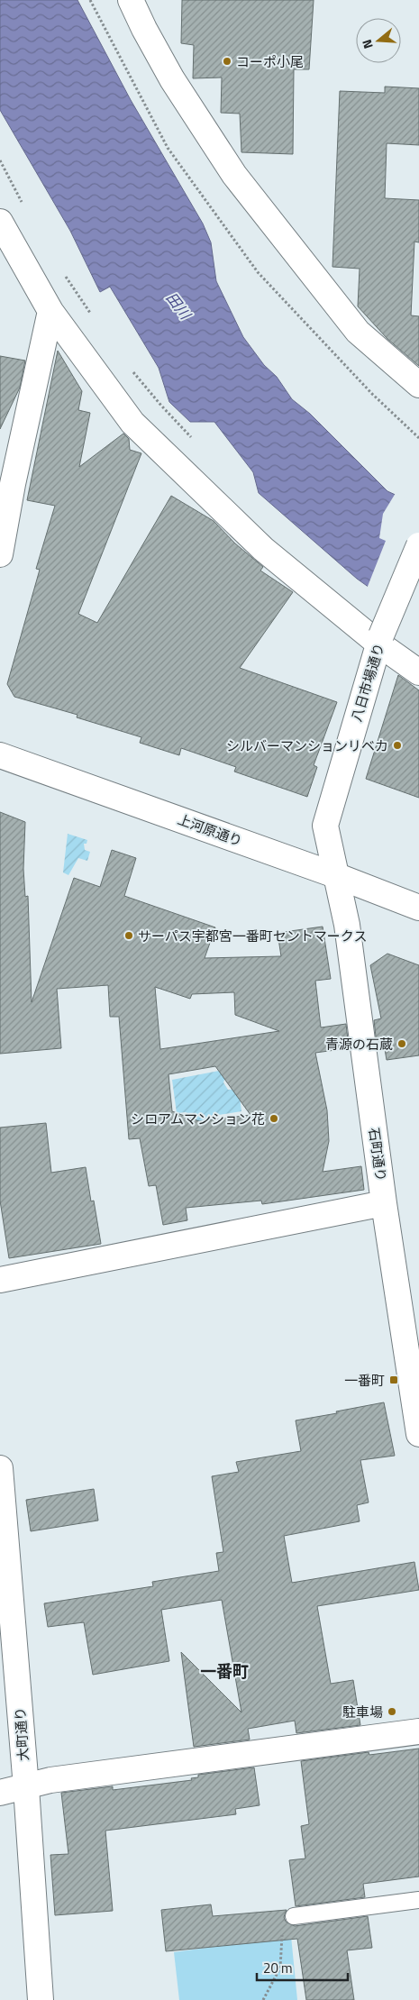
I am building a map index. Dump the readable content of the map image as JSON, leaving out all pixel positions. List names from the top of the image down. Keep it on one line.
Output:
{"streets":{"street":["八日市場通り","上河原通り","石町通り","大町通り"]},"crossings":[["八日市場通り","上河原通り"],["八日市場通り","石町通り"],["上河原通り","石町通り"]],"districts":["一番町"],"water":["田川"],"places":{"other":["コーポ小尾","シルバーマンションリベカ","サーパス宇都宮一番町セントマークス","青源の石蔵","シロアムマンション花","駐車場"],"transit":["一番町"]},"scale_bar":"20 m","north":"left"}
